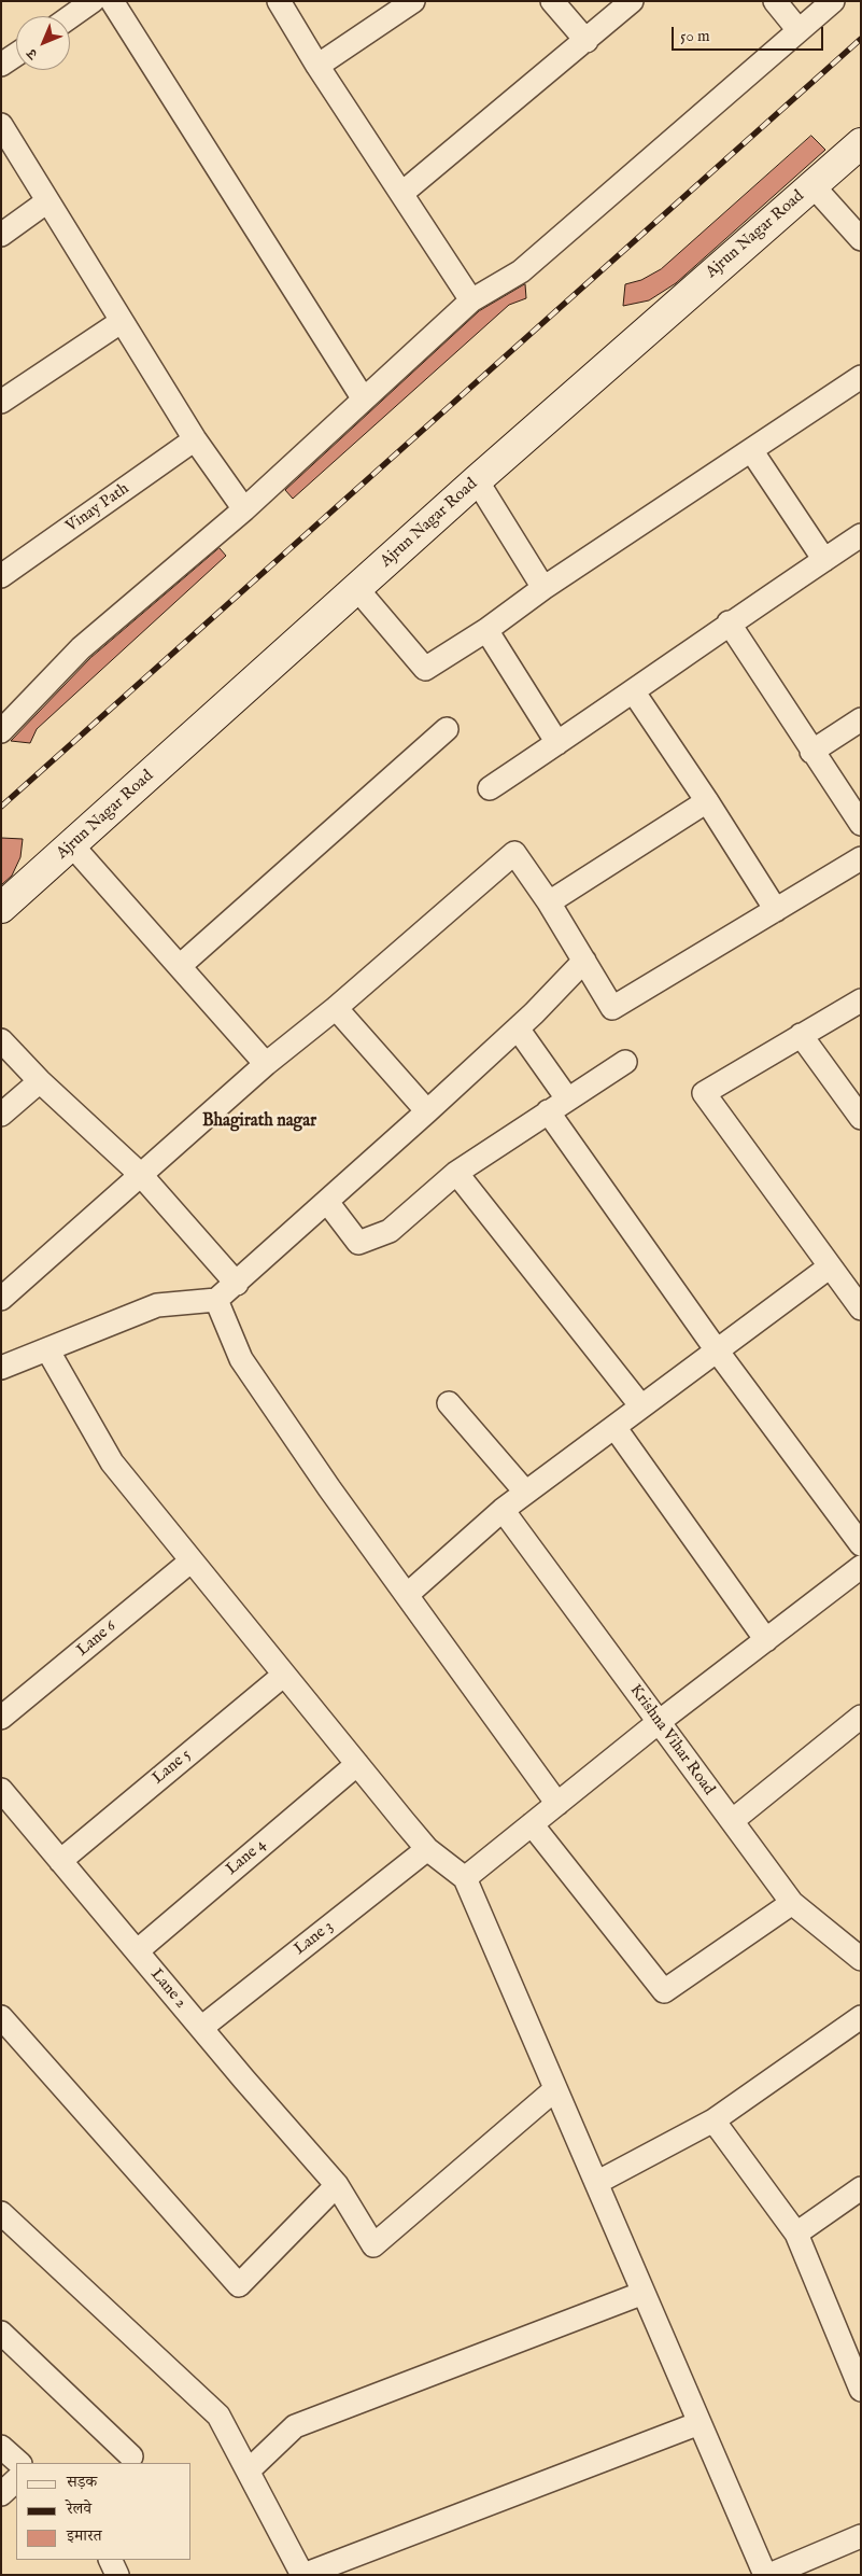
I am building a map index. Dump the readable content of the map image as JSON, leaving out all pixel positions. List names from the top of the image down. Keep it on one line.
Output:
{"streets":{"street":["Ajrun Nagar Road","Vinay Path","Lane 6","Krishna Vihar Road","Lane 5","Lane 4","Lane 3","Lane 2"]},"crossings":[["Lane 5","Lane 2"],["Lane 4","Lane 2"],["Lane 3","Lane 2"]],"districts":["Bhagirath nagar"],"legend":["सड़क","रेलवे","इमारत"],"scale_bar":"50 m","north":"bottom left"}
